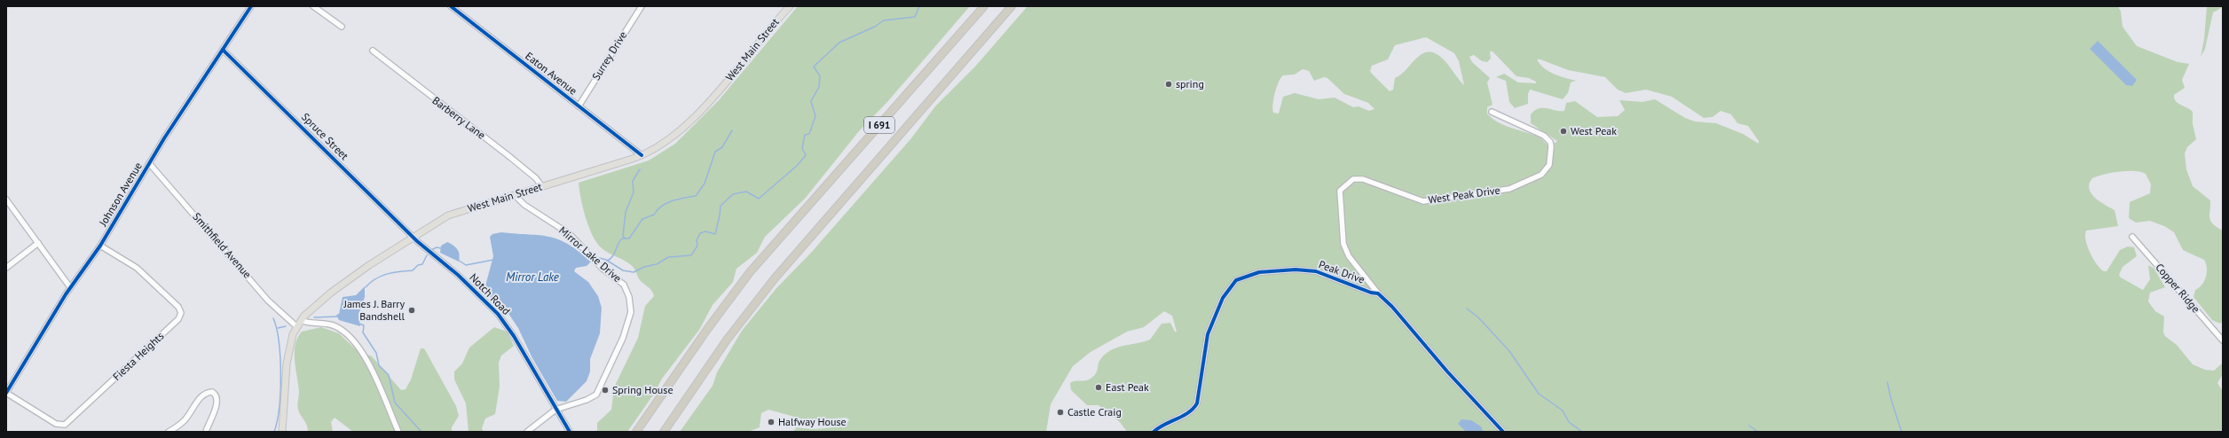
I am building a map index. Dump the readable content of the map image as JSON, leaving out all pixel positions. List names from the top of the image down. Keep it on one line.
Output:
{"streets":{"highway":["I 691"],"main road":["West Main Street"],"street":["Surrey Drive","Eaton Avenue","Barberry Lane","Spruce Street","Johnson Avenue","West Peak Drive","Smithfield Avenue","Mirror Lake Drive","Peak Drive","Copper Ridge","Notch Road","Fiesta Heights"]},"crossings":[["West Main Street","Eaton Avenue"],["West Main Street","Barberry Lane"],["West Main Street","Spruce Street"],["West Main Street","Smithfield Avenue"],["West Main Street","Mirror Lake Drive"],["West Main Street","Notch Road"],["Surrey Drive","Eaton Avenue"],["Spruce Street","Johnson Avenue"],["Spruce Street","Notch Road"],["Johnson Avenue","Smithfield Avenue"],["Johnson Avenue","Fiesta Heights"],["West Peak Drive","Peak Drive"],["Mirror Lake Drive","Notch Road"]],"water":["Mirror Lake"],"places":["spring","West Peak","James J. Barry Bandshell","East Peak","Spring House","Castle Craig","Halfway House"]}
